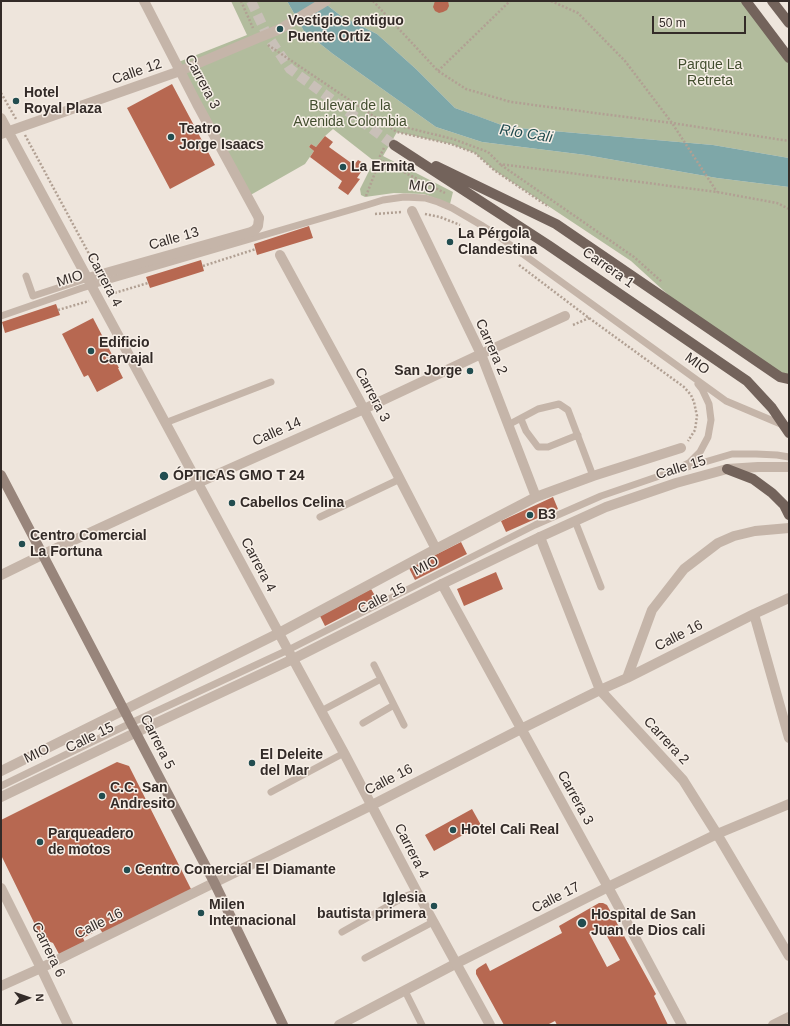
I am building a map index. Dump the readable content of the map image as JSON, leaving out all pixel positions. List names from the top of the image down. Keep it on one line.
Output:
{"streets":{"main road":["Carrera 1","Carrera 5"],"street":["Calle 12","Carrera 3","Calle 13","Carrera 4","Carrera 2","Calle 14","Calle 15","Calle 16","Calle 17","Carrera 6"],"lane":["MIO"]},"crossings":[["Calle 12","Carrera 3"],["Calle 12","Carrera 4"],["Carrera 3","Calle 13"],["Carrera 3","Calle 14"],["Carrera 3","Calle 15"],["Carrera 3","Calle 16"],["Carrera 3","Calle 17"],["MIO","Calle 13"],["MIO","Carrera 4"],["MIO","Calle 15"],["MIO","Carrera 5"],["Calle 13","Carrera 4"],["Carrera 4","Calle 14"],["Carrera 4","Calle 15"],["Carrera 4","Calle 16"],["Carrera 4","Calle 17"],["Carrera 2","Calle 14"],["Carrera 2","Calle 15"],["Carrera 2","Calle 16"],["Carrera 2","Calle 17"],["Calle 14","Carrera 5"],["Calle 15","Carrera 5"],["Calle 16","Carrera 5"],["Calle 16","Carrera 6"]],"water":["Río Cali"],"parks":["Parque La Retreta","Bulevar de la Avenida Colombia"],"places":["Vestigios antiguo Puente Ortiz","Hotel Royal Plaza","Teatro Jorge Isaacs","La Ermita","La Pérgola Clandestina","Edificio Carvajal","San Jorge","ÓPTICAS GMO T 24","Cabellos Celina","B3","Centro Comercial La Fortuna","El Deleite del Mar","C.C. San Andresito","Hotel Cali Real","Parqueadero de motos","Centro Comercial El Diamante","Iglesia bautista primera","Milen Internacional","Hospital de San Juan de Dios cali"],"scale_bar":"50 m","north":"right"}
